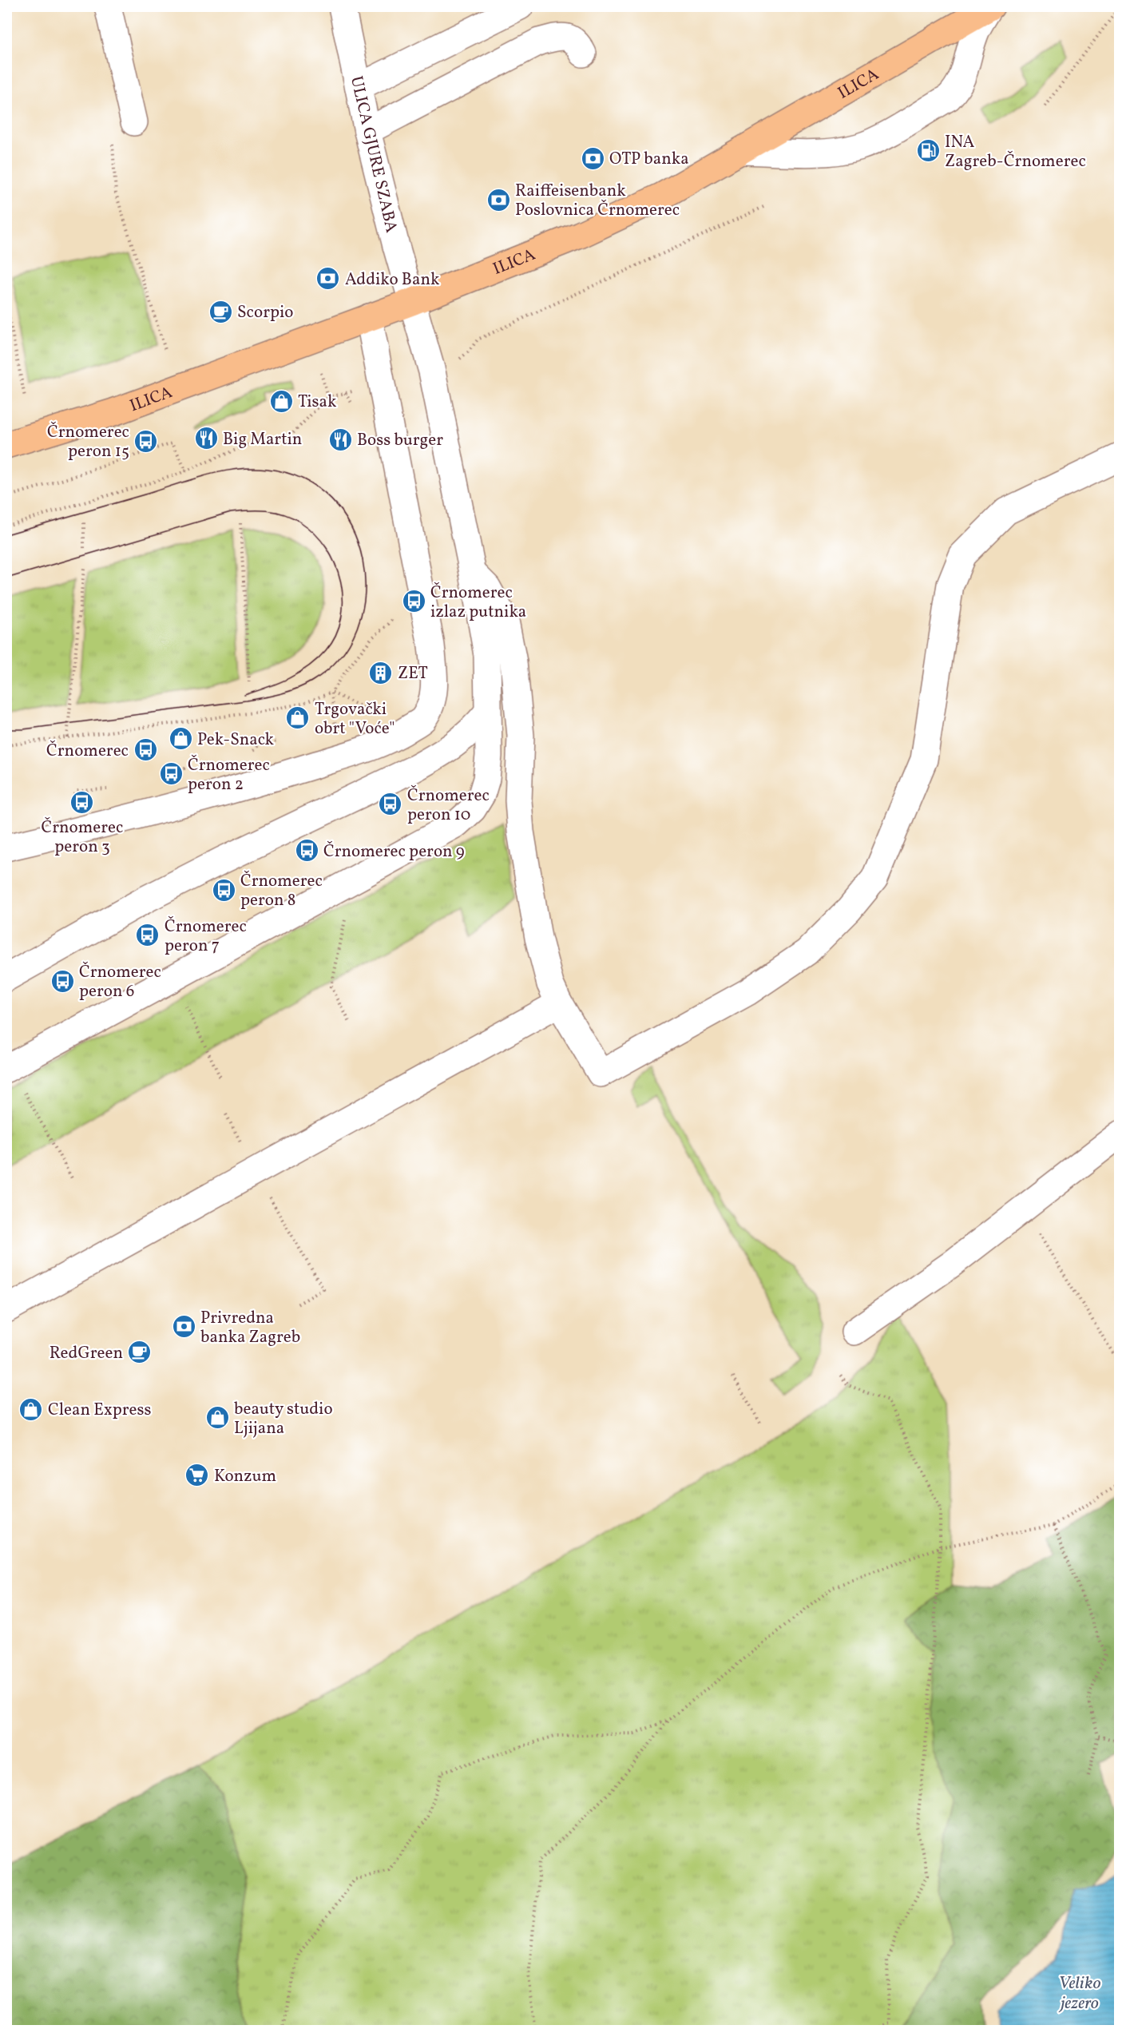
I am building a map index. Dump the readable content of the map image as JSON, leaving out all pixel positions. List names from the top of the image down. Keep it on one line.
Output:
{"streets":{"main road":["ILICA"],"street":["ULICA GJURE SZABA"]},"crossings":[["ILICA","ULICA GJURE SZABA"]],"water":["Veliko jezero"],"places":{"fuel station":["INA Zagreb-Črnomerec"],"bank":["OTP banka","Raiffeisenbank Poslovnica Črnomerec","Addiko Bank","Privredna banka Zagreb"],"cafe":["Scorpio","RedGreen"],"shop":["Tisak","Trgovački obrt \"Voće\"","Pek-Snack","Clean Express","beauty studio Ljijana"],"restaurant":["Big Martin","Boss burger"],"bus stop":["Črnomerec peron 15","Črnomerec izlaz putnika","Črnomerec","Črnomerec peron 2","Črnomerec peron 3","Črnomerec peron 10","Črnomerec peron 9","Črnomerec peron 8","Črnomerec peron 7","Črnomerec peron 6"],"building":["ZET"],"supermarket":["Konzum"]}}
